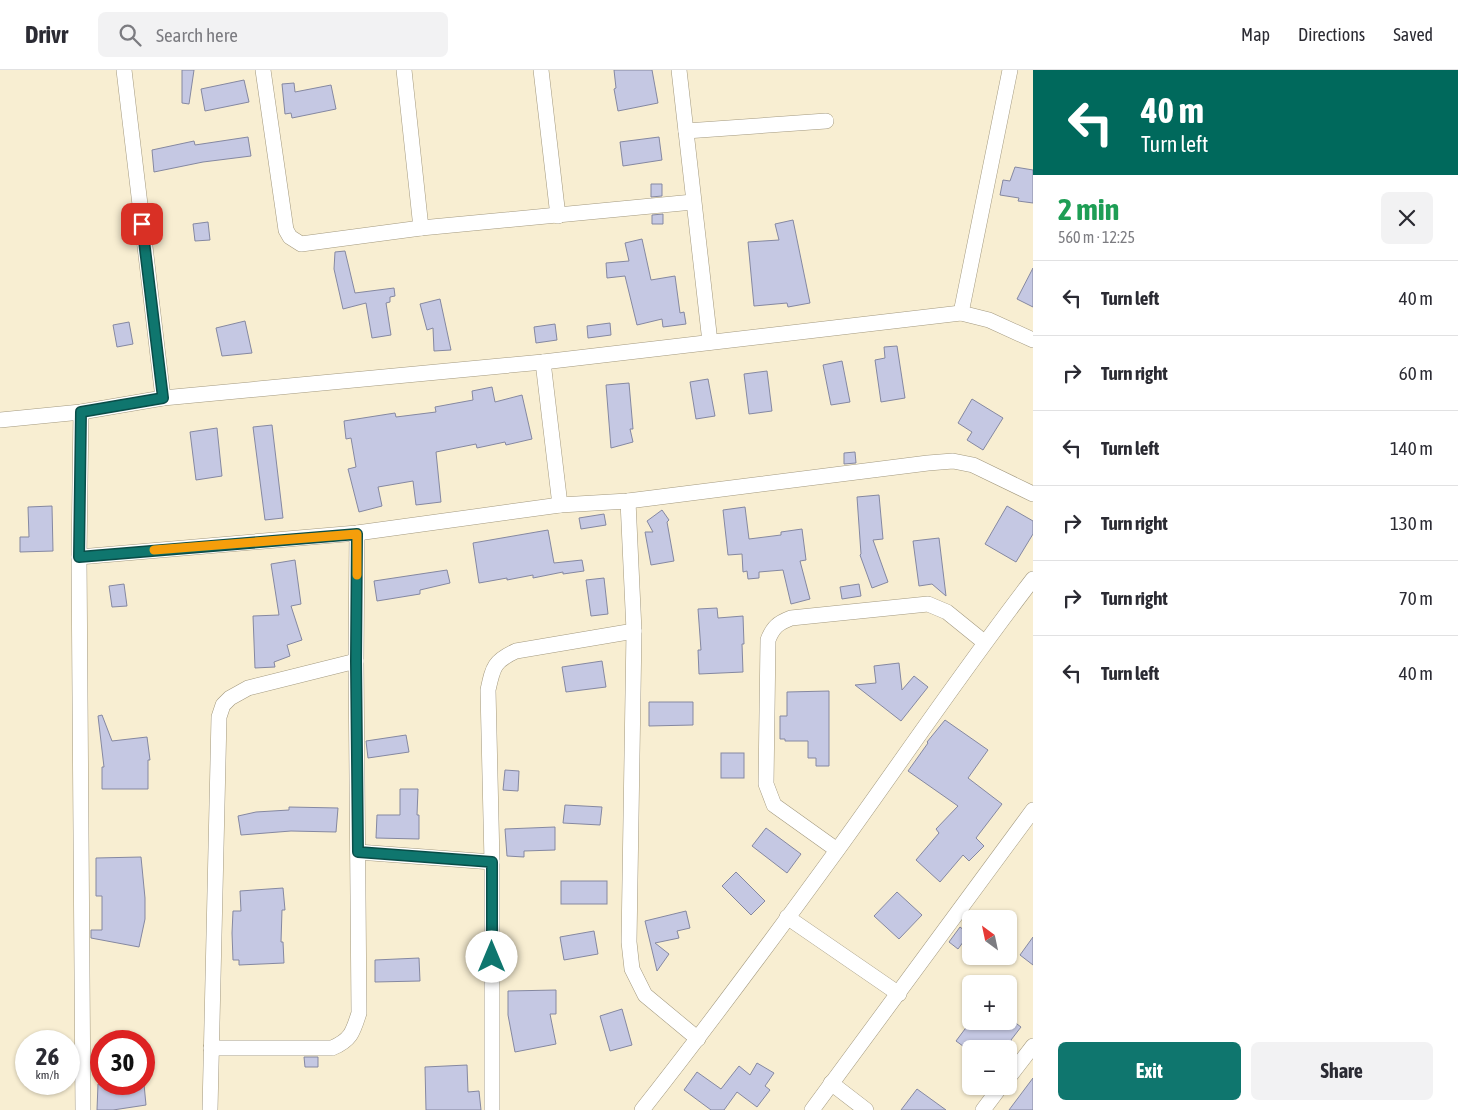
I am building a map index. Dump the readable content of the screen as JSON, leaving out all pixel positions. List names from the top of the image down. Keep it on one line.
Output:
{"north":"top left","page":{"header":"Drivr","search":"Search here","nav":["Map","Directions","Saved"],"turn":["40 m","Turn left"],"heading":["2 min","560 m · 12:25"],"list":[{"name":"Turn left","value":"40 m"},{"name":"Turn right","value":"60 m"},{"name":"Turn left","value":"140 m"},{"name":"Turn right","value":"130 m"},{"name":"Turn right","value":"70 m"},{"name":"Turn left","value":"40 m"}],"map_buttons":["+","−"],"speed":"26 km/h","limit":"30","buttons":["Exit","Share"]}}
